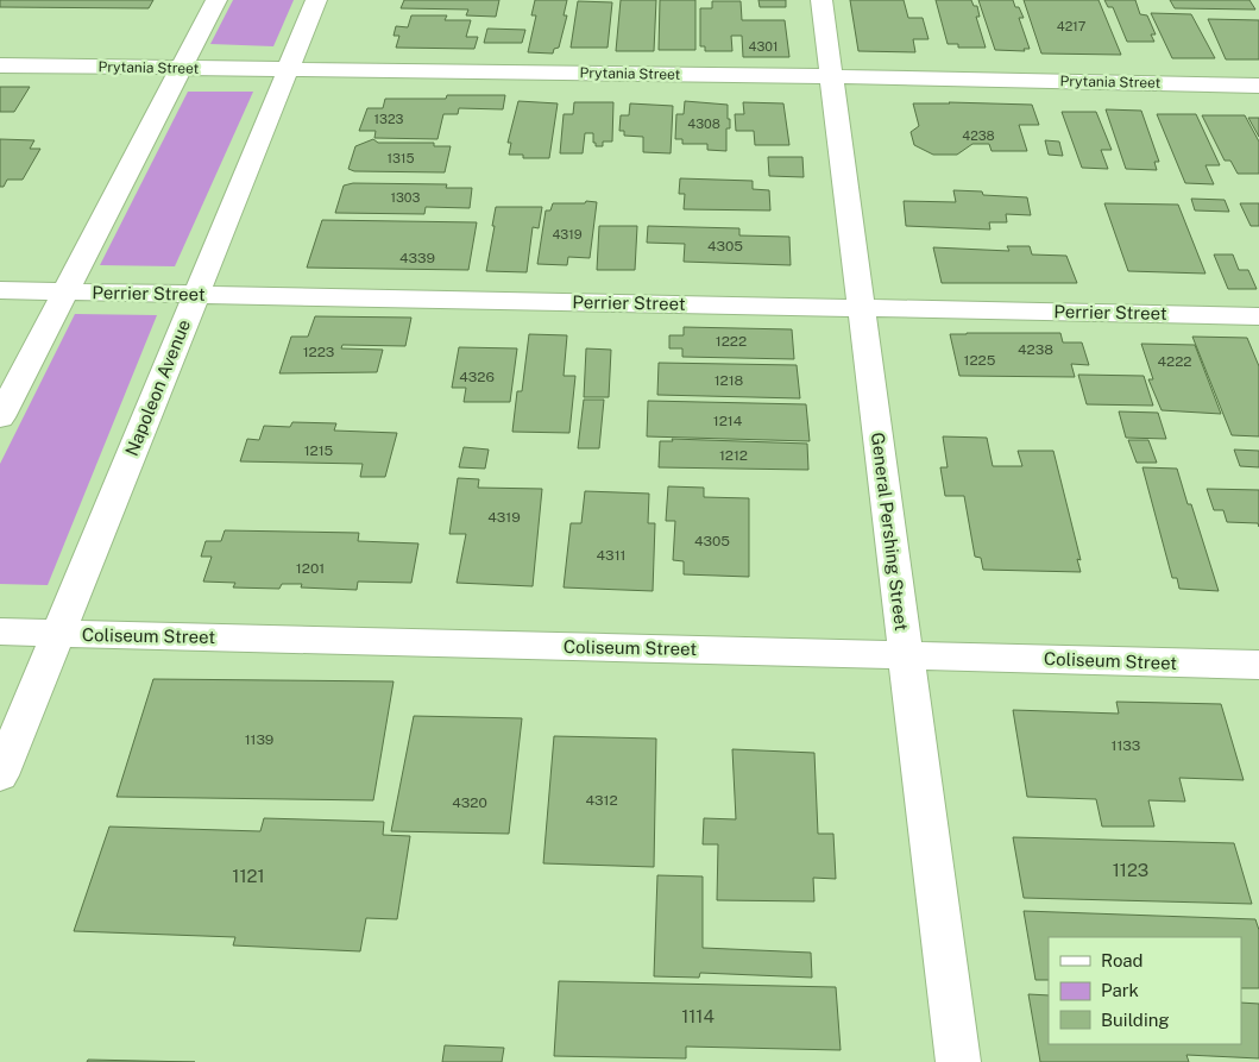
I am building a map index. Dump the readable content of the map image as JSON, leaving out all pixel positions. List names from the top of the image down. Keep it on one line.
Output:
{"streets":{"street":["Prytania Street","Perrier Street","Napoleon Avenue","General Pershing Street","Coliseum Street"]},"crossings":[["Prytania Street","Napoleon Avenue"],["Prytania Street","General Pershing Street"],["Perrier Street","Napoleon Avenue"],["Perrier Street","General Pershing Street"],["Napoleon Avenue","Coliseum Street"],["General Pershing Street","Coliseum Street"]],"house_numbers":["4217","4301","1323","4308","4238","1315","1303","4319","4305","4339","1222","4238","1223","1225","4222","4326","1218","1214","1215","1212","4319","4305","4311","1201","1139","1133","4312","4320","1123","1121","1114"],"legend":["Road","Park","Building"]}
